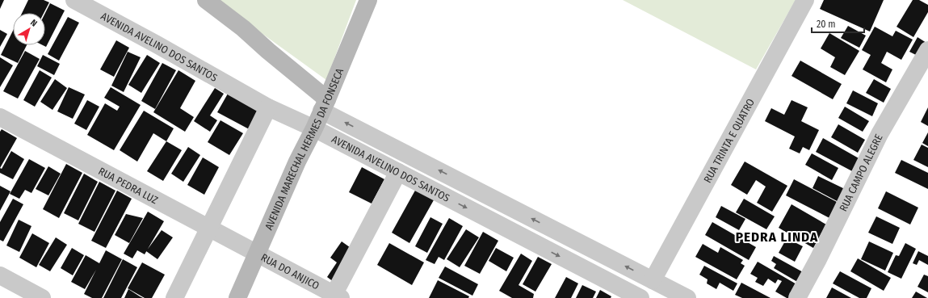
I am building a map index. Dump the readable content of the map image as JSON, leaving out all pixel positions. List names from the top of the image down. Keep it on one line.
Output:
{"streets":{"main road":["AVENIDA MARECHAL HERMES DA FONSECA"],"street":["AVENIDA AVELINO DOS SANTOS","RUA TRINTA E QUATRO","RUA CAMPO ALEGRE","RUA PEDRA LUZ","RUA DO ANJICO"]},"crossings":[["AVENIDA AVELINO DOS SANTOS","RUA TRINTA E QUATRO"],["AVENIDA AVELINO DOS SANTOS","AVENIDA MARECHAL HERMES DA FONSECA"],["AVENIDA MARECHAL HERMES DA FONSECA","RUA PEDRA LUZ"],["AVENIDA MARECHAL HERMES DA FONSECA","RUA DO ANJICO"],["RUA PEDRA LUZ","RUA DO ANJICO"]],"districts":["PEDRA LINDA"],"scale_bar":"20 m","north":"top right"}
